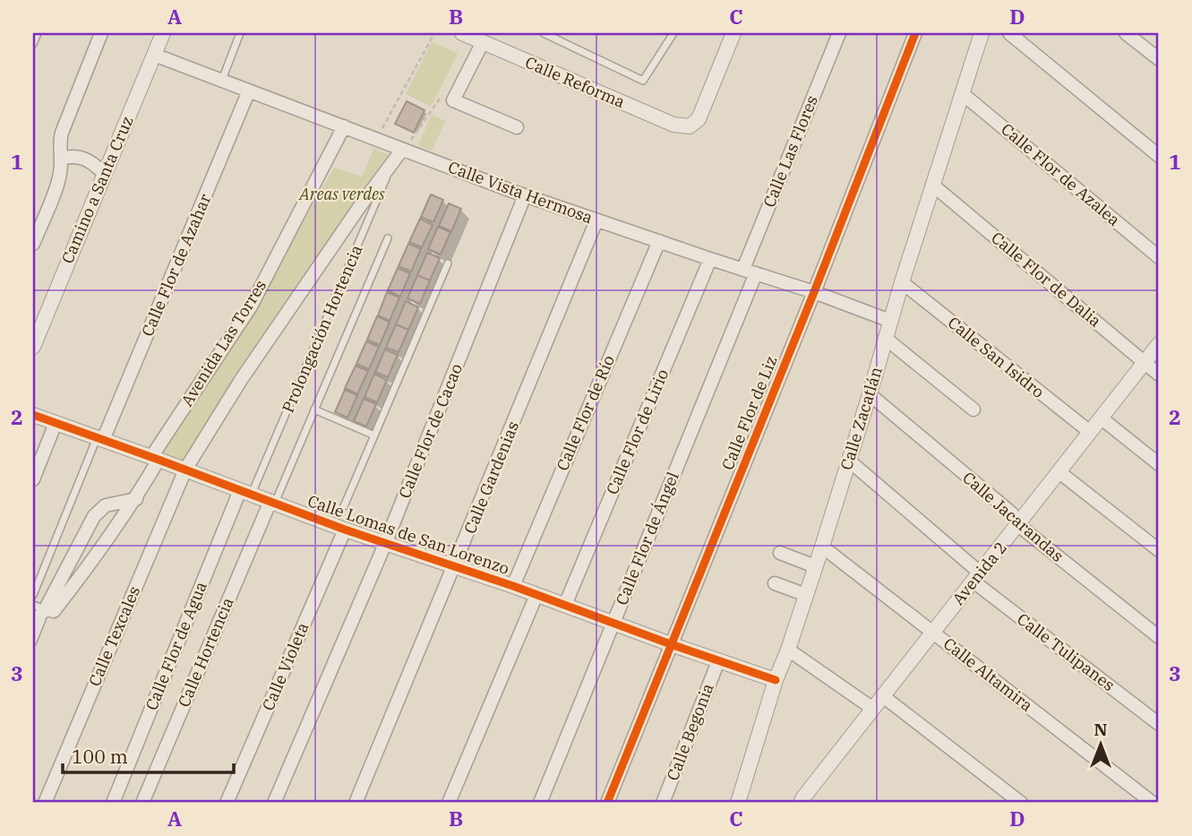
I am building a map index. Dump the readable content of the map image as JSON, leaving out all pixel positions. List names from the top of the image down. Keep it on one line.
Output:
{"streets":{"street":["Calle Reforma","Calle Las Flores","Calle Flor de Azalea","Camino a Santa Cruz","Calle Vista Hermosa","Calle Flor de Azahar","Calle Flor de Dalia","Avenida Las Torres","Calle San Isidro","Calle Flor de Río","Calle Flor de Liz","Calle Zacatlán","Calle Flor de Cacao","Calle Flor de Lirio","Calle Gardenias","Calle Jacarandas","Calle Lomas de San Lorenzo","Calle Flor de Ángel","Avenida 2","Calle Texcales","Calle Flor de Agua","Calle Hortencia","Calle Tulipanes","Calle Violeta","Calle Altamira","Calle Begonia"],"lane":["Prolongación Hortencia"]},"crossings":[["Calle Las Flores","Calle Vista Hermosa"],["Calle Las Flores","Calle Flor de Ángel"],["Calle Flor de Azalea","Calle Zacatlán"],["Camino a Santa Cruz","Calle Vista Hermosa"],["Calle Vista Hermosa","Calle Flor de Azahar"],["Calle Vista Hermosa","Avenida Las Torres"],["Calle Vista Hermosa","Calle Flor de Río"],["Calle Vista Hermosa","Calle Flor de Liz"],["Calle Vista Hermosa","Calle Zacatlán"],["Calle Vista Hermosa","Calle Flor de Cacao"],["Calle Vista Hermosa","Calle Flor de Lirio"],["Calle Vista Hermosa","Calle Gardenias"],["Calle Vista Hermosa","Calle Flor de Ángel"],["Calle Flor de Azahar","Calle Lomas de San Lorenzo"],["Calle Flor de Dalia","Calle Zacatlán"],["Calle Flor de Dalia","Avenida 2"],["Prolongación Hortencia","Calle Lomas de San Lorenzo"],["Prolongación Hortencia","Calle Texcales"],["Prolongación Hortencia","Calle Flor de Agua"],["Avenida Las Torres","Calle Lomas de San Lorenzo"],["Calle San Isidro","Calle Zacatlán"],["Calle San Isidro","Avenida 2"],["Calle Flor de Río","Calle Lomas de San Lorenzo"],["Calle Flor de Liz","Calle Lomas de San Lorenzo"],["Calle Zacatlán","Calle Jacarandas"],["Calle Zacatlán","Calle Lomas de San Lorenzo"],["Calle Zacatlán","Calle Tulipanes"],["Calle Zacatlán","Calle Altamira"],["Calle Flor de Cacao","Calle Lomas de San Lorenzo"],["Calle Flor de Lirio","Calle Lomas de San Lorenzo"],["Calle Gardenias","Calle Lomas de San Lorenzo"],["Calle Jacarandas","Avenida 2"],["Calle Lomas de San Lorenzo","Calle Flor de Ángel"],["Calle Lomas de San Lorenzo","Calle Texcales"],["Calle Lomas de San Lorenzo","Calle Flor de Agua"],["Calle Lomas de San Lorenzo","Calle Hortencia"],["Calle Lomas de San Lorenzo","Calle Violeta"],["Calle Lomas de San Lorenzo","Calle Begonia"],["Avenida 2","Calle Tulipanes"],["Avenida 2","Calle Altamira"]],"parks":["Areas verdes"],"scale_bar":"100 m","north":"top","grid":{"columns":["A","B","C","D"],"rows":["1","2","3"]}}
